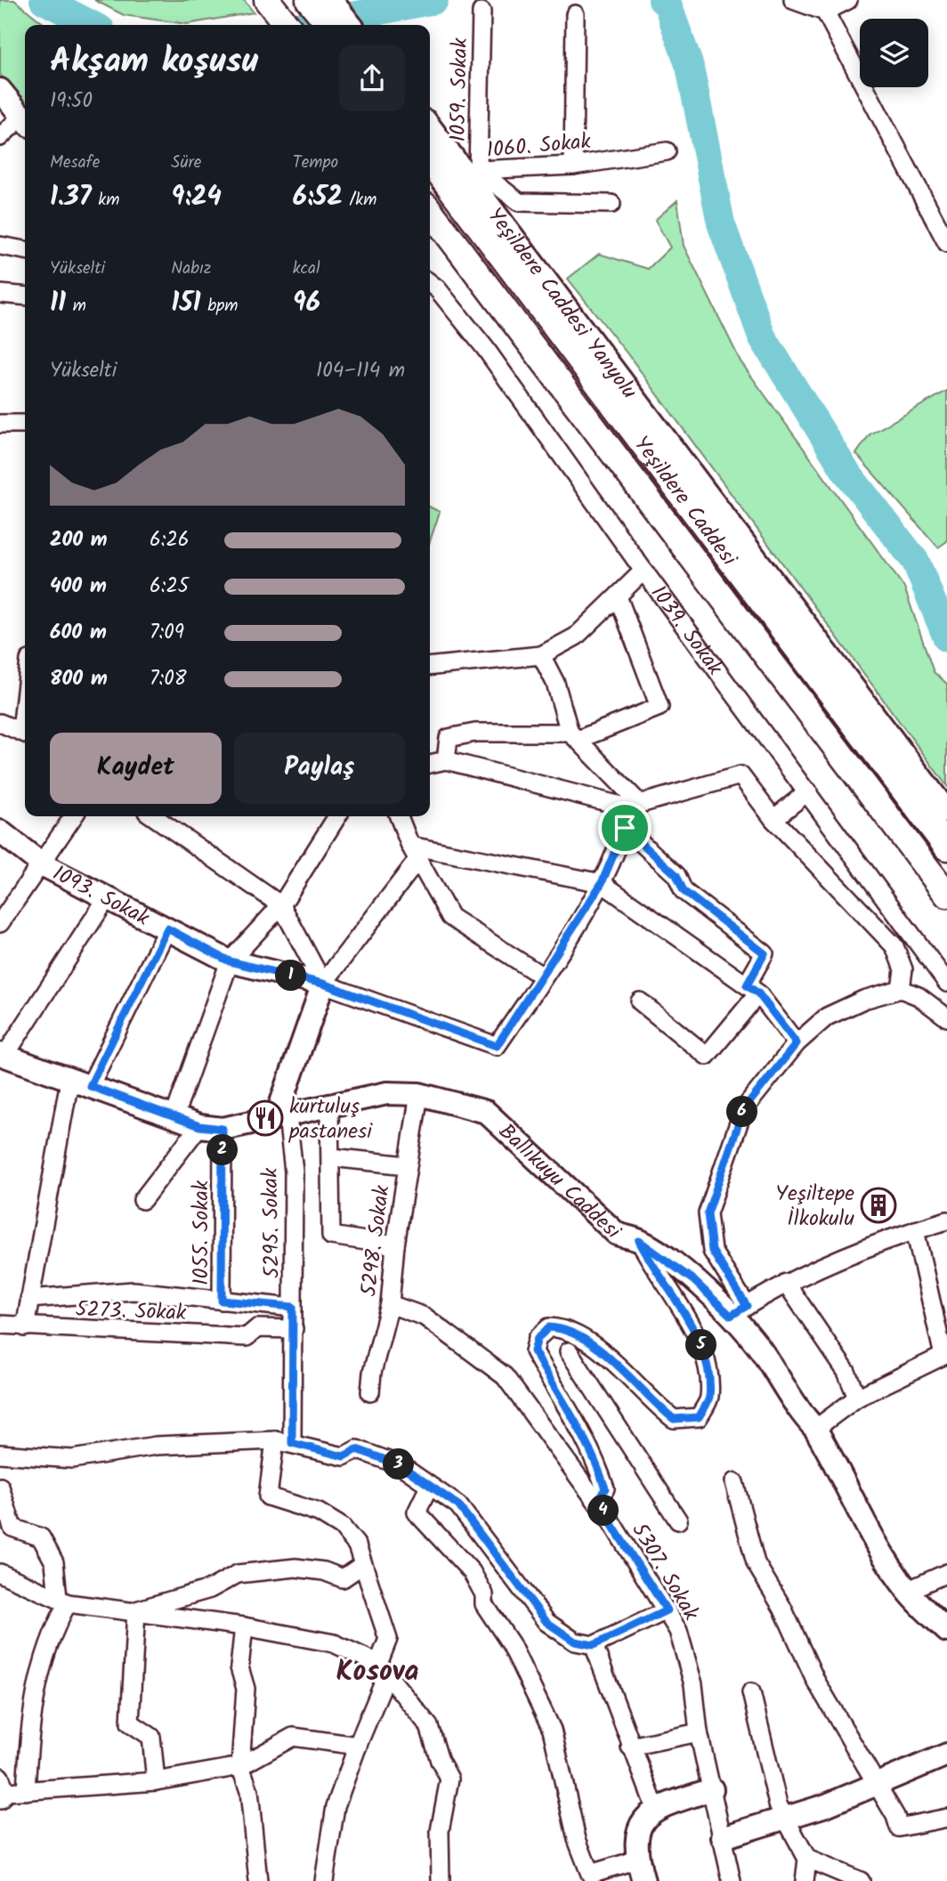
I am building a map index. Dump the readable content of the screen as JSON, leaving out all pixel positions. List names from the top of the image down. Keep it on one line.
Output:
{"streets":{"highway":["Yeşildere Caddesi"],"main road":["Yeşildere Caddesi Yanyolu","1093. Sokak","Ballıkuyu Caddesi"],"street":["1059. Sokak","1060. Sokak","1039. Sokak","5295. Sokak","1055. Sokak","5298. Sokak","5273. Sokak","5307. Sokak"]},"crossings":[["1059. Sokak","1060. Sokak"],["Ballıkuyu Caddesi","5295. Sokak"],["Ballıkuyu Caddesi","1055. Sokak"],["Ballıkuyu Caddesi","5298. Sokak"],["5295. Sokak","5273. Sokak"],["5298. Sokak","5307. Sokak"]],"districts":["Kosova"],"places":{"restaurant":["kurtuluş pastanesi"],"building":["Yeşiltepe İlkokulu"]},"page":{"heading":["Akşam koşusu","19:50"],"stats":[["Mesafe","1.37 km"],["Süre","9:24"],["Tempo","6:52 /km"],["Yükselti","11 m"],["Nabız","151 bpm"],["kcal","96"]],"chart":["Yükselti","104–114 m"],"list":[{"name":"200 m","note":"6:26"},{"name":"400 m","note":"6:25"},{"name":"600 m","note":"7:09"},{"name":"800 m","note":"7:08"}],"buttons":["Kaydet","Paylaş"],"pins":["1","6","2","5","3","4"]}}
